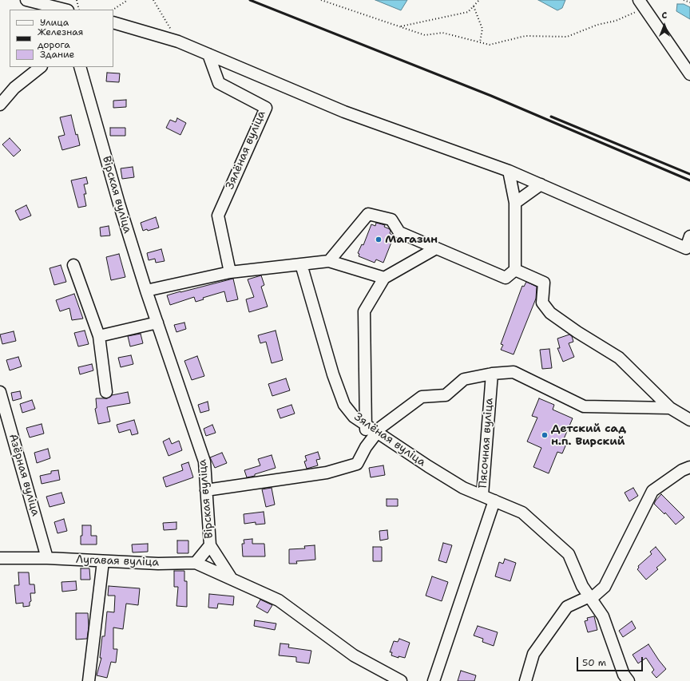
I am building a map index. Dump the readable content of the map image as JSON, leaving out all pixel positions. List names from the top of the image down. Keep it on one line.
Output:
{"streets":{"street":["Зялёная вуліца","Вірская вуліца","Пясочная вуліца","Азёрная вуліца","Лугавая вуліца"]},"crossings":[["Зялёная вуліца","Пясочная вуліца"],["Вірская вуліца","Лугавая вуліца"],["Азёрная вуліца","Лугавая вуліца"]],"places":["Магазин","Детский сад н.п. Вирский"],"legend":["Улица","Железная дорога","Здание"],"scale_bar":"50 m","north":"top"}
